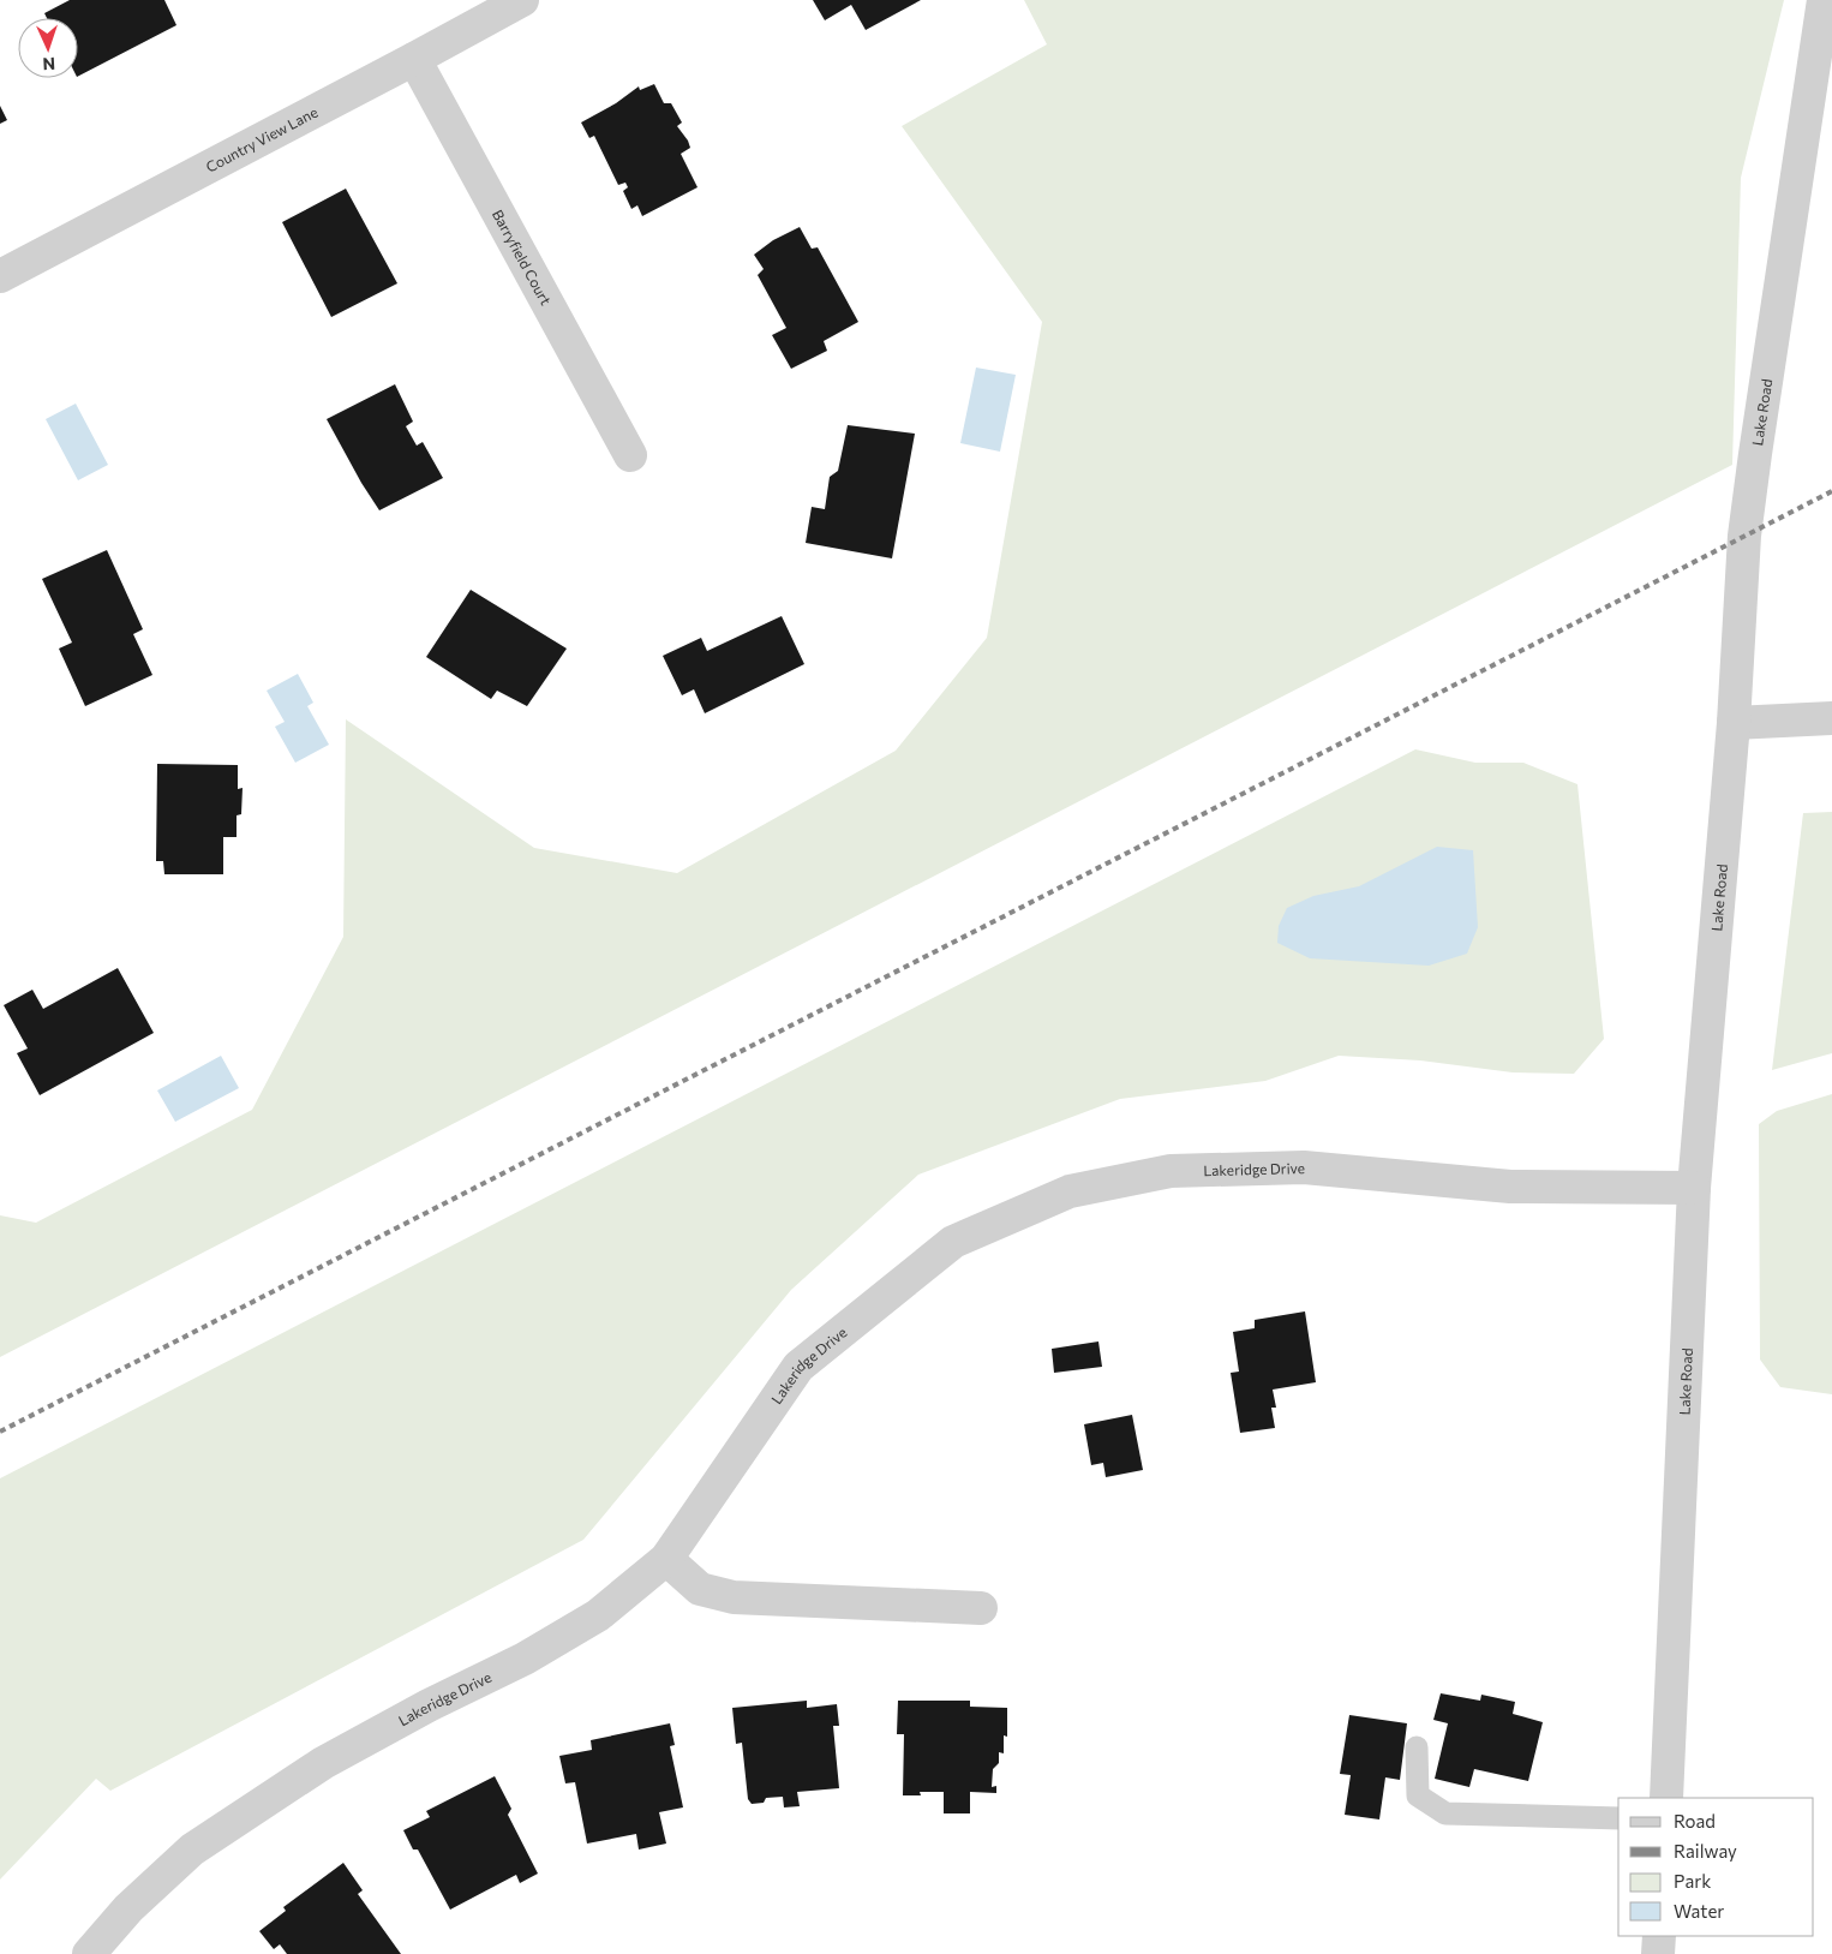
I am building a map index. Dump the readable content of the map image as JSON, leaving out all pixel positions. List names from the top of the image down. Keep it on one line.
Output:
{"streets":{"street":["Country View Lane","Barryfield Court","Lake Road","Lakeridge Drive"]},"crossings":[["Country View Lane","Barryfield Court"],["Lake Road","Lakeridge Drive"]],"legend":["Road","Railway","Park","Water"],"north":"bottom"}
